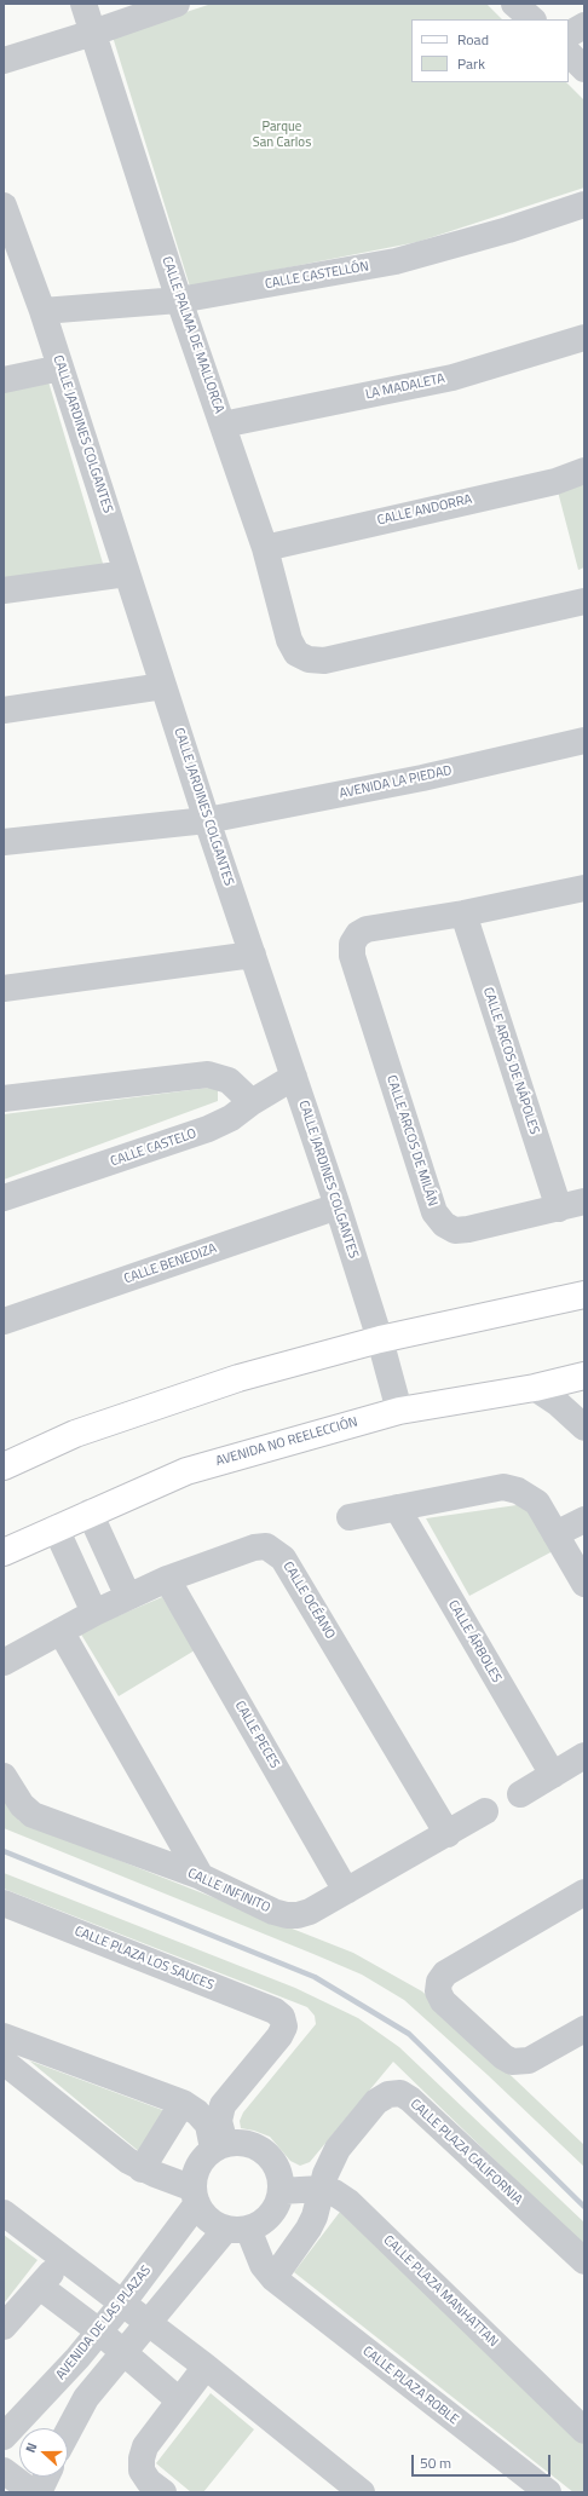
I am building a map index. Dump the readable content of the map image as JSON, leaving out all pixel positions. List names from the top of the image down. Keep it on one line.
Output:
{"streets":{"main road":["AVENIDA NO REELECCIÓN"],"street":["CALLE CASTELLÓN","CALLE PALMA DE MALLORCA","LA MADALETA","CALLE JARDINES COLGANTES","CALLE ANDORRA","AVENIDA LA PIEDAD","CALLE ARCOS DE NÁPOLES","CALLE ARCOS DE MILÁN","CALLE CASTELO","CALLE BENEDIZA","CALLE OCÉANO","CALLE ÁRBOLES","CALLE PECES","CALLE INFINITO","CALLE PLAZA LOS SAUCES","CALLE PLAZA CALIFORNIA","CALLE PLAZA MANHATTAN","AVENIDA DE LAS PLAZAS","CALLE PLAZA ROBLE"]},"crossings":[["CALLE CASTELLÓN","CALLE PALMA DE MALLORCA"],["CALLE CASTELLÓN","CALLE JARDINES COLGANTES"],["CALLE PALMA DE MALLORCA","LA MADALETA"],["CALLE PALMA DE MALLORCA","CALLE ANDORRA"],["CALLE JARDINES COLGANTES","AVENIDA LA PIEDAD"],["CALLE JARDINES COLGANTES","CALLE CASTELO"],["CALLE JARDINES COLGANTES","CALLE BENEDIZA"],["CALLE JARDINES COLGANTES","AVENIDA NO REELECCIÓN"],["CALLE ARCOS DE NÁPOLES","CALLE ARCOS DE MILÁN"],["CALLE OCÉANO","CALLE PECES"],["CALLE OCÉANO","CALLE INFINITO"],["CALLE PECES","CALLE INFINITO"],["CALLE PLAZA LOS SAUCES","CALLE PLAZA MANHATTAN"],["CALLE PLAZA LOS SAUCES","AVENIDA DE LAS PLAZAS"],["CALLE PLAZA LOS SAUCES","CALLE PLAZA ROBLE"],["CALLE PLAZA CALIFORNIA","CALLE PLAZA MANHATTAN"],["CALLE PLAZA MANHATTAN","AVENIDA DE LAS PLAZAS"],["CALLE PLAZA MANHATTAN","CALLE PLAZA ROBLE"],["AVENIDA DE LAS PLAZAS","CALLE PLAZA ROBLE"]],"parks":["Parque San Carlos"],"legend":["Road","Park"],"scale_bar":"50 m","north":"left"}
